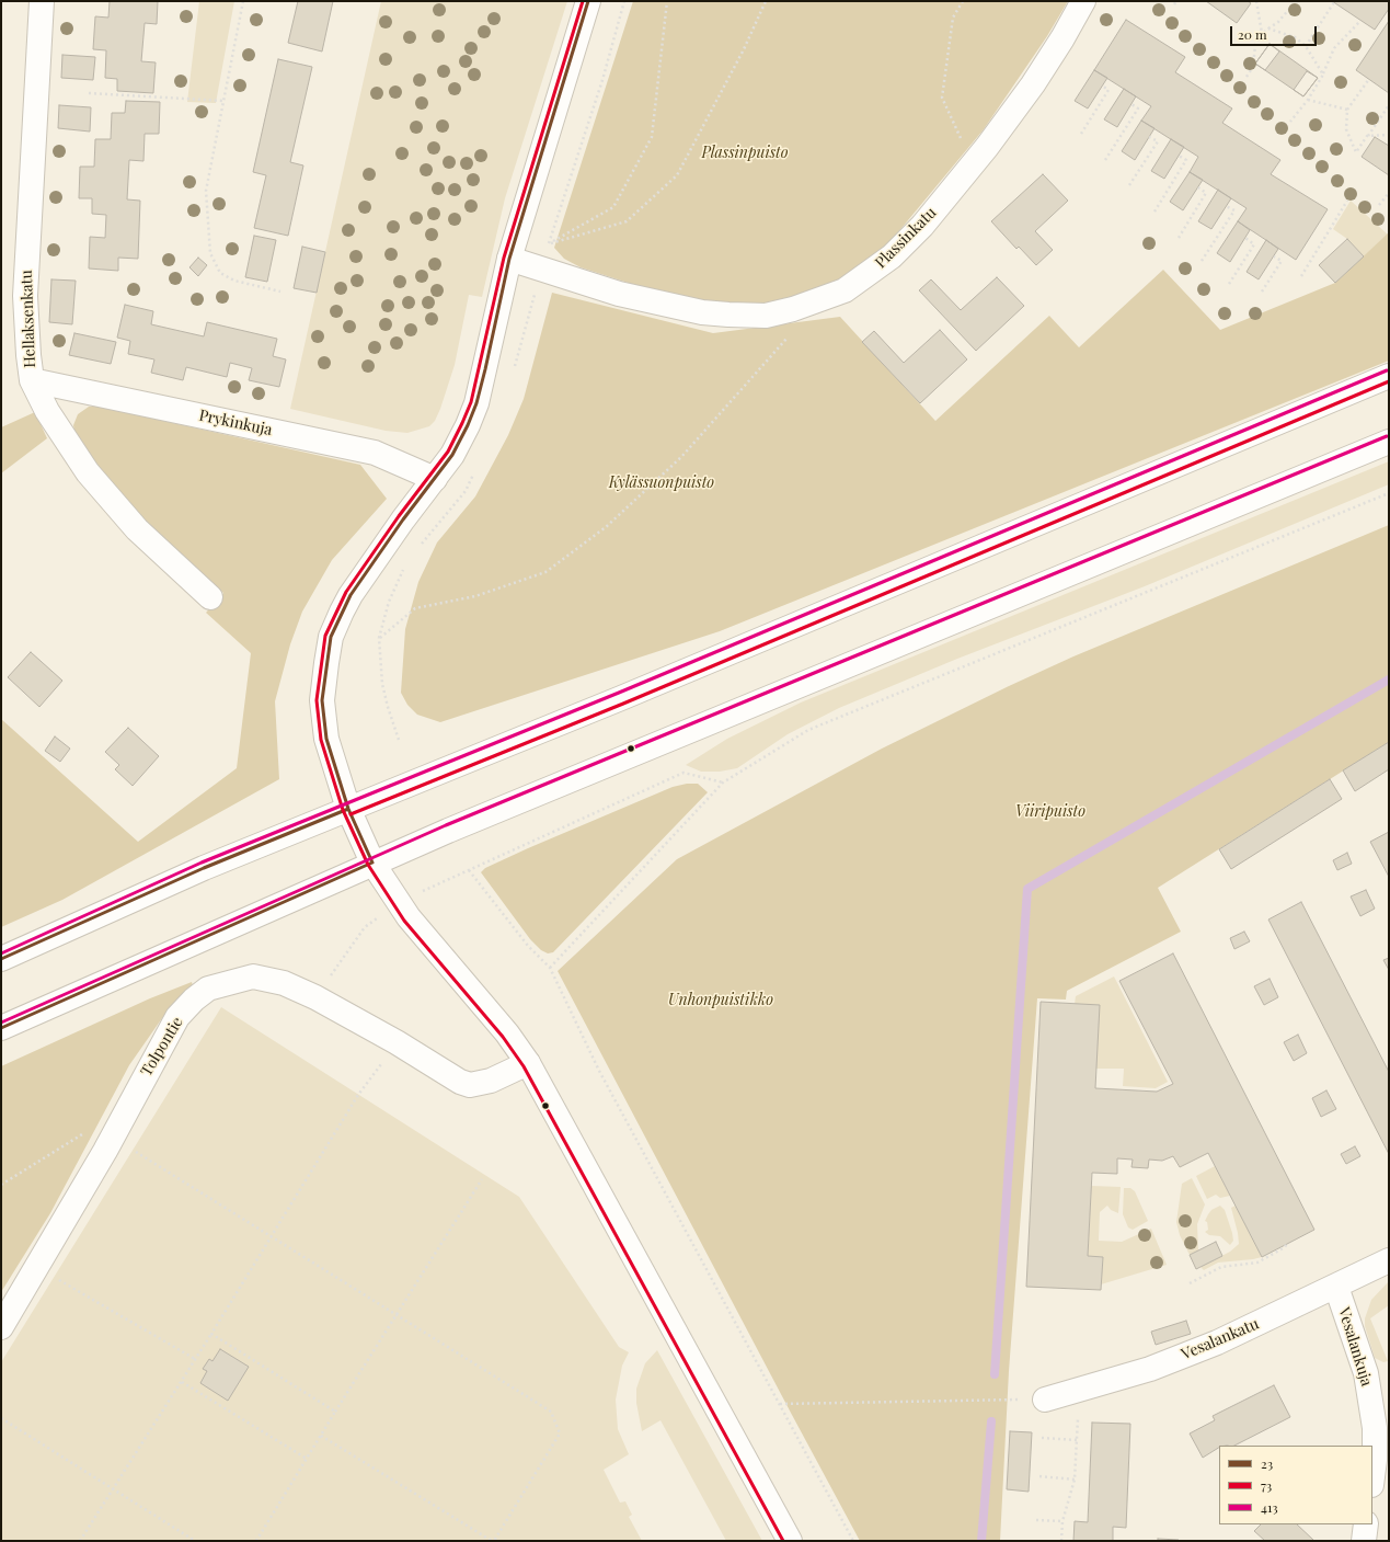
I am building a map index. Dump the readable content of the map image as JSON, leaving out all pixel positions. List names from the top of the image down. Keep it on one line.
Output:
{"streets":{"main road":["Plassinkatu","Hellaksenkatu","Prykinkuja","Tolpontie","Vesalankatu","Vesalankuja"]},"crossings":[["Hellaksenkatu","Prykinkuja"],["Vesalankatu","Vesalankuja"]],"parks":["Plassinpuisto","Kylässuonpuisto","Viiripuisto","Unhonpuistikko"],"lines":["transit line 23","transit line 73","transit line 413"],"legend":["23","73","413"],"scale_bar":"20 m"}
